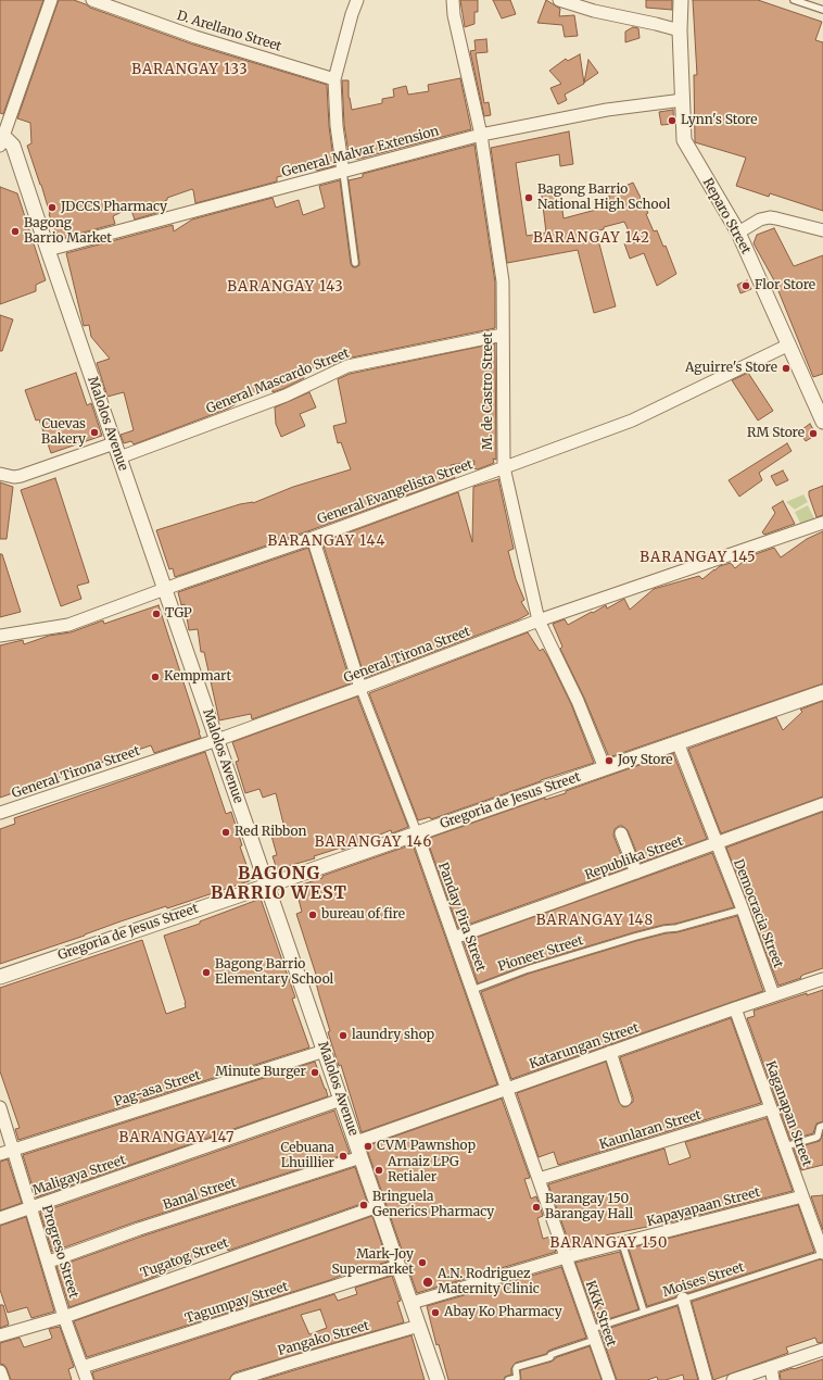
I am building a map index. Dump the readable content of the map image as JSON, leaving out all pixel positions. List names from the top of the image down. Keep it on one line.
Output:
{"streets":{"street":["D. Arellano Street","General Malvar Extension","Reparo Street","General Mascardo Street","M. de Castro Street","Malolos Avenue","General Evangelista Street","General Tirona Street","Gregoria de Jesus Street","Republika Street","Democracia Street","Panday Pira Street","Katarungan Street","Pag-asa Street","Kaganapan Street","Kaunlaran Street","Maligaya Street","Banal Street","Kapayapaan Street","Progreso Street","Tugatog Street","Tagumpay Street","KKK Street","Pangako Street"],"lane":["Pioneer Street","Moises Street"]},"crossings":[["General Malvar Extension","Reparo Street"],["General Malvar Extension","M. de Castro Street"],["General Malvar Extension","Malolos Avenue"],["Reparo Street","General Evangelista Street"],["General Mascardo Street","M. de Castro Street"],["General Mascardo Street","Malolos Avenue"],["M. de Castro Street","General Evangelista Street"],["M. de Castro Street","General Tirona Street"],["M. de Castro Street","Gregoria de Jesus Street"],["Malolos Avenue","General Evangelista Street"],["Malolos Avenue","General Tirona Street"],["Malolos Avenue","Gregoria de Jesus Street"],["Malolos Avenue","Katarungan Street"],["Malolos Avenue","Pag-asa Street"],["Malolos Avenue","Maligaya Street"],["Malolos Avenue","Banal Street"],["Malolos Avenue","Kapayapaan Street"],["Malolos Avenue","Tugatog Street"],["Malolos Avenue","Tagumpay Street"],["Malolos Avenue","Pangako Street"],["General Evangelista Street","Panday Pira Street"],["General Tirona Street","Panday Pira Street"],["Gregoria de Jesus Street","Democracia Street"],["Gregoria de Jesus Street","Panday Pira Street"],["Republika Street","Democracia Street"],["Republika Street","Panday Pira Street"],["Democracia Street","Pioneer Street"],["Democracia Street","Katarungan Street"],["Panday Pira Street","Pioneer Street"],["Panday Pira Street","Katarungan Street"],["Panday Pira Street","Kaunlaran Street"],["Panday Pira Street","Kapayapaan Street"],["Panday Pira Street","KKK Street"],["Katarungan Street","Kaganapan Street"],["Pag-asa Street","Progreso Street"],["Kaganapan Street","Kaunlaran Street"],["Kaganapan Street","Kapayapaan Street"],["Kaganapan Street","Moises Street"],["Maligaya Street","Progreso Street"],["Banal Street","Progreso Street"],["Kapayapaan Street","KKK Street"],["Progreso Street","Tugatog Street"],["Progreso Street","Tagumpay Street"],["Moises Street","KKK Street"]],"districts":["BARANGAY 133","BARANGAY 142","BARANGAY 143","BARANGAY 144","BARANGAY 145","BARANGAY 146","BAGONG BARRIO WEST","BARANGAY 148","BARANGAY 147","BARANGAY 150"],"places":["Lynn's Store","Bagong Barrio National High School","JDCCS Pharmacy","Bagong Barrio Market","Flor Store","Aguirre's Store","Cuevas Bakery","RM Store","TGP","Kempmart","Joy Store","Red Ribbon","bureau of fire","Bagong Barrio Elementary School","laundry shop","Minute Burger","CVM Pawnshop","Cebuana Lhuillier","Arnaiz LPG Retialer","Bringuela Generics Pharmacy","Barangay 150 Barangay Hall","Mark-Joy Supermarket","A.N. Rodriguez Maternity Clinic","Abay Ko Pharmacy"]}
